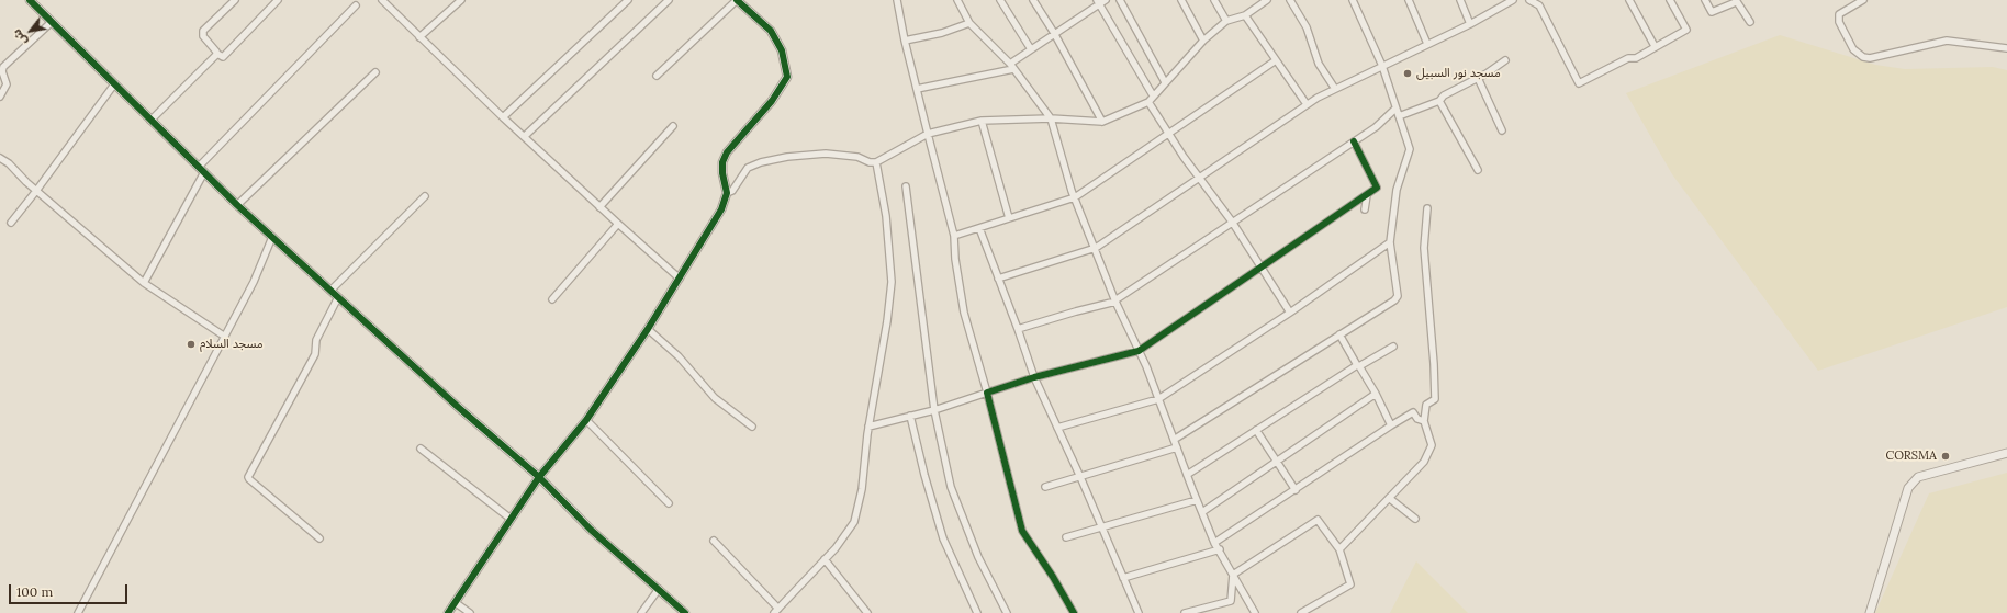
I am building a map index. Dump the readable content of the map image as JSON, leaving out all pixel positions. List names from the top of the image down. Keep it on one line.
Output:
{"places":["مسجد نور السبيل","مسجد السلام","CORSMA"],"scale_bar":"100 m","north":"bottom left"}
